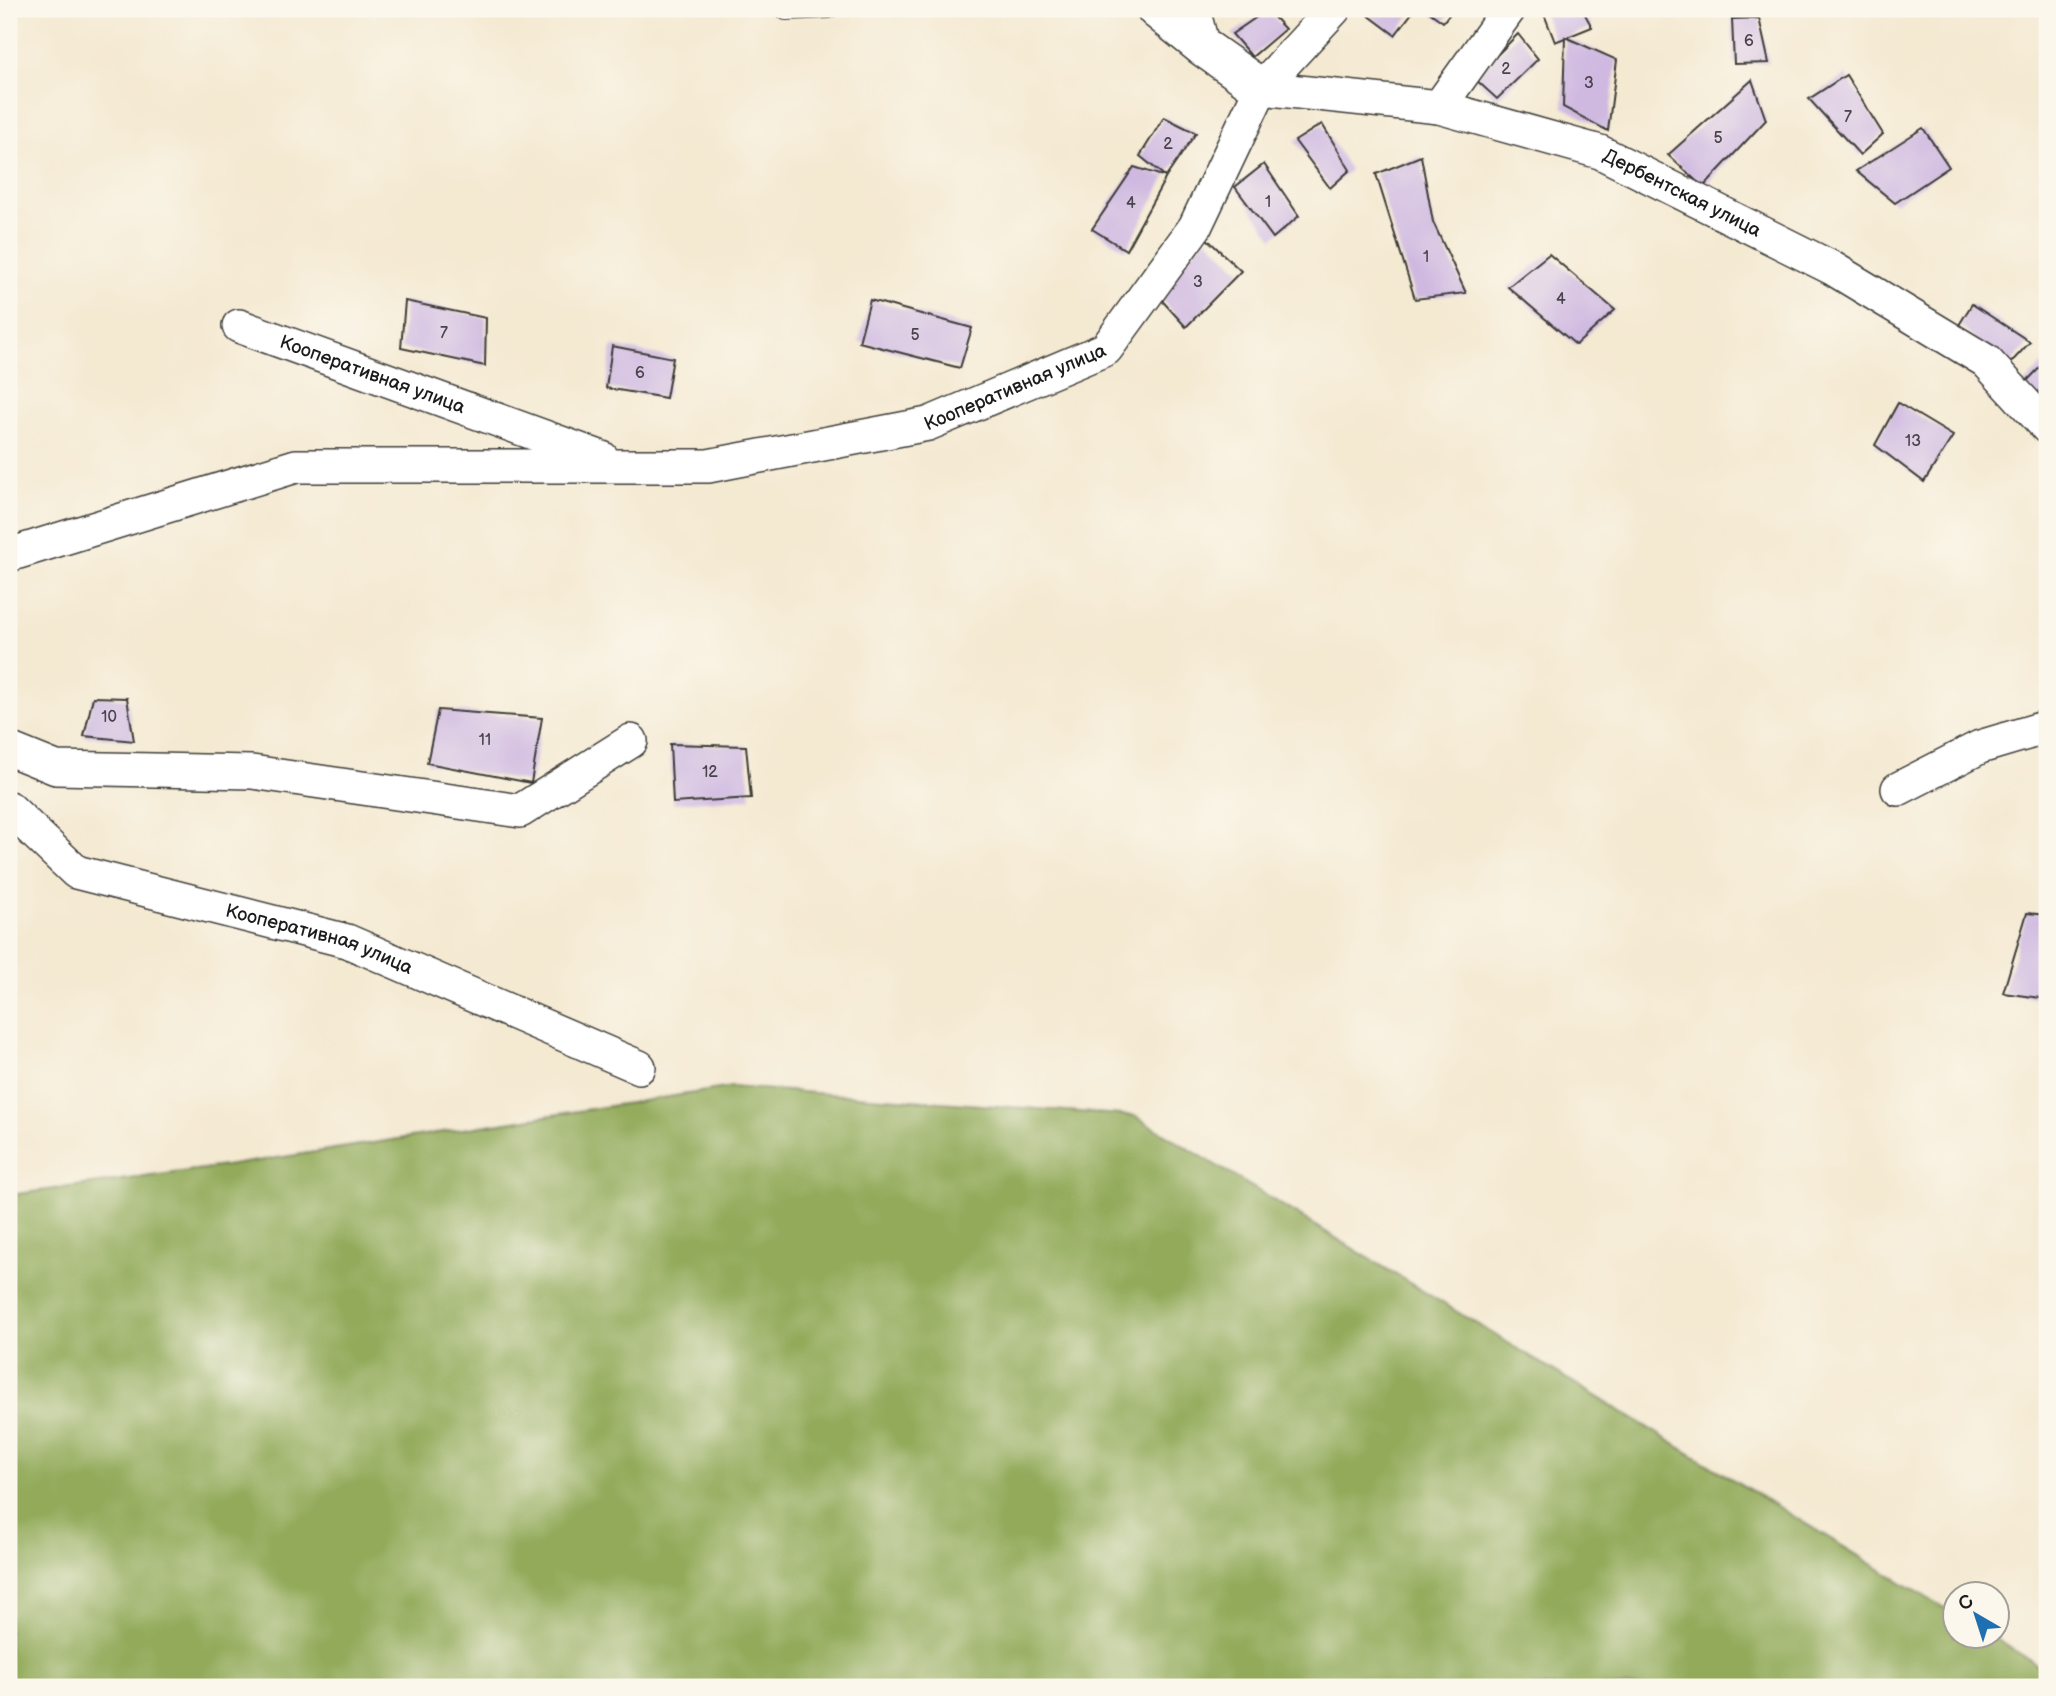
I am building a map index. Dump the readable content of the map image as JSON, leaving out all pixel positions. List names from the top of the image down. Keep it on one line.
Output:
{"streets":{"street":["Дербентская улица","Кооперативная улица"]},"crossings":[["Дербентская улица","Кооперативная улица"]],"house_numbers":["6","2","3","7","5","2","1","4","1","3","4","7","5","6","13","10","11","12"],"north":"top left"}
